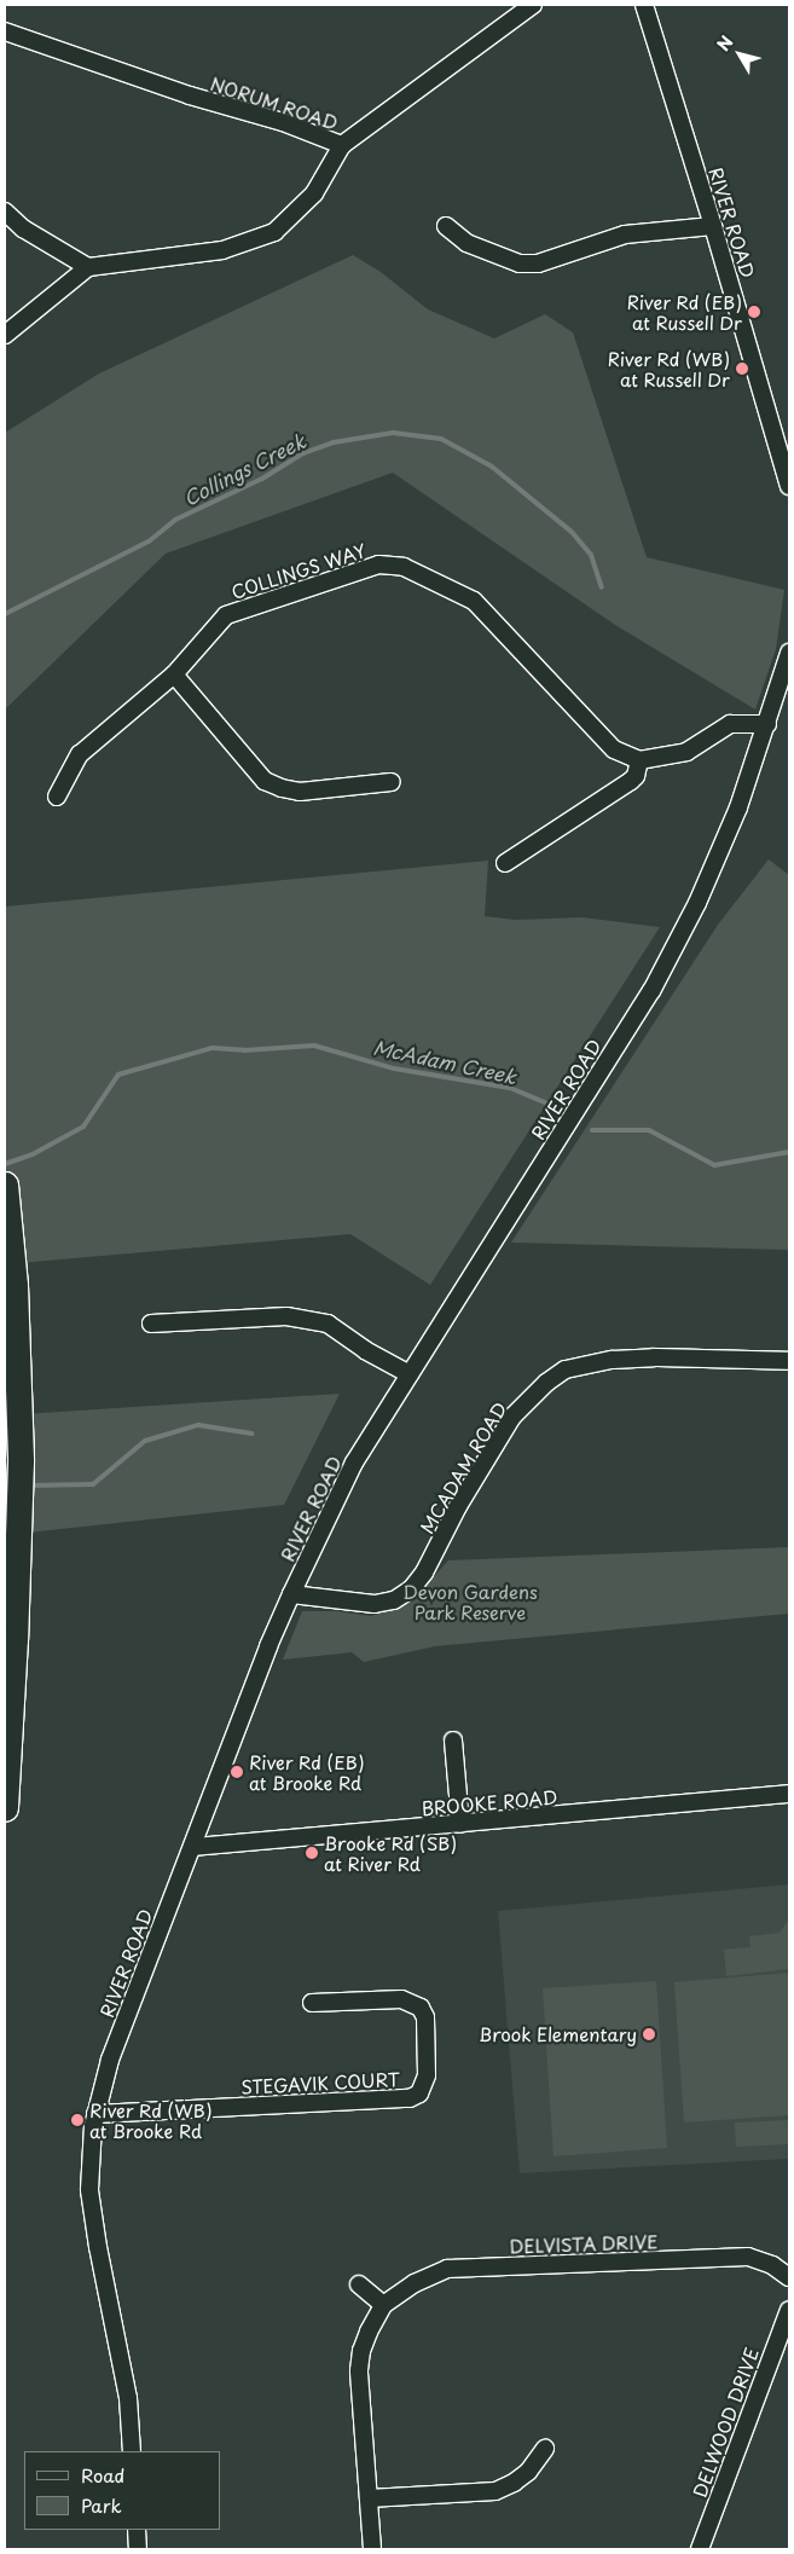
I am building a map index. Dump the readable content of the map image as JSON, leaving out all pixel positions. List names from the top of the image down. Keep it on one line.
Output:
{"streets":{"street":["NORUM ROAD","RIVER ROAD","COLLINGS WAY","MCADAM ROAD","BROOKE ROAD","STEGAVIK COURT","DELVISTA DRIVE","DELWOOD DRIVE"]},"crossings":[["RIVER ROAD","MCADAM ROAD"],["RIVER ROAD","BROOKE ROAD"],["RIVER ROAD","STEGAVIK COURT"]],"water":["Collings Creek","McAdam Creek"],"parks":["Devon Gardens Park Reserve"],"places":["River Rd (EB) at Russell Dr","River Rd (WB) at Russell Dr","River Rd (EB) at Brooke Rd","Brooke Rd (SB) at River Rd","Brook Elementary","River Rd (WB) at Brooke Rd"],"legend":["Road","Park"],"north":"top left"}
